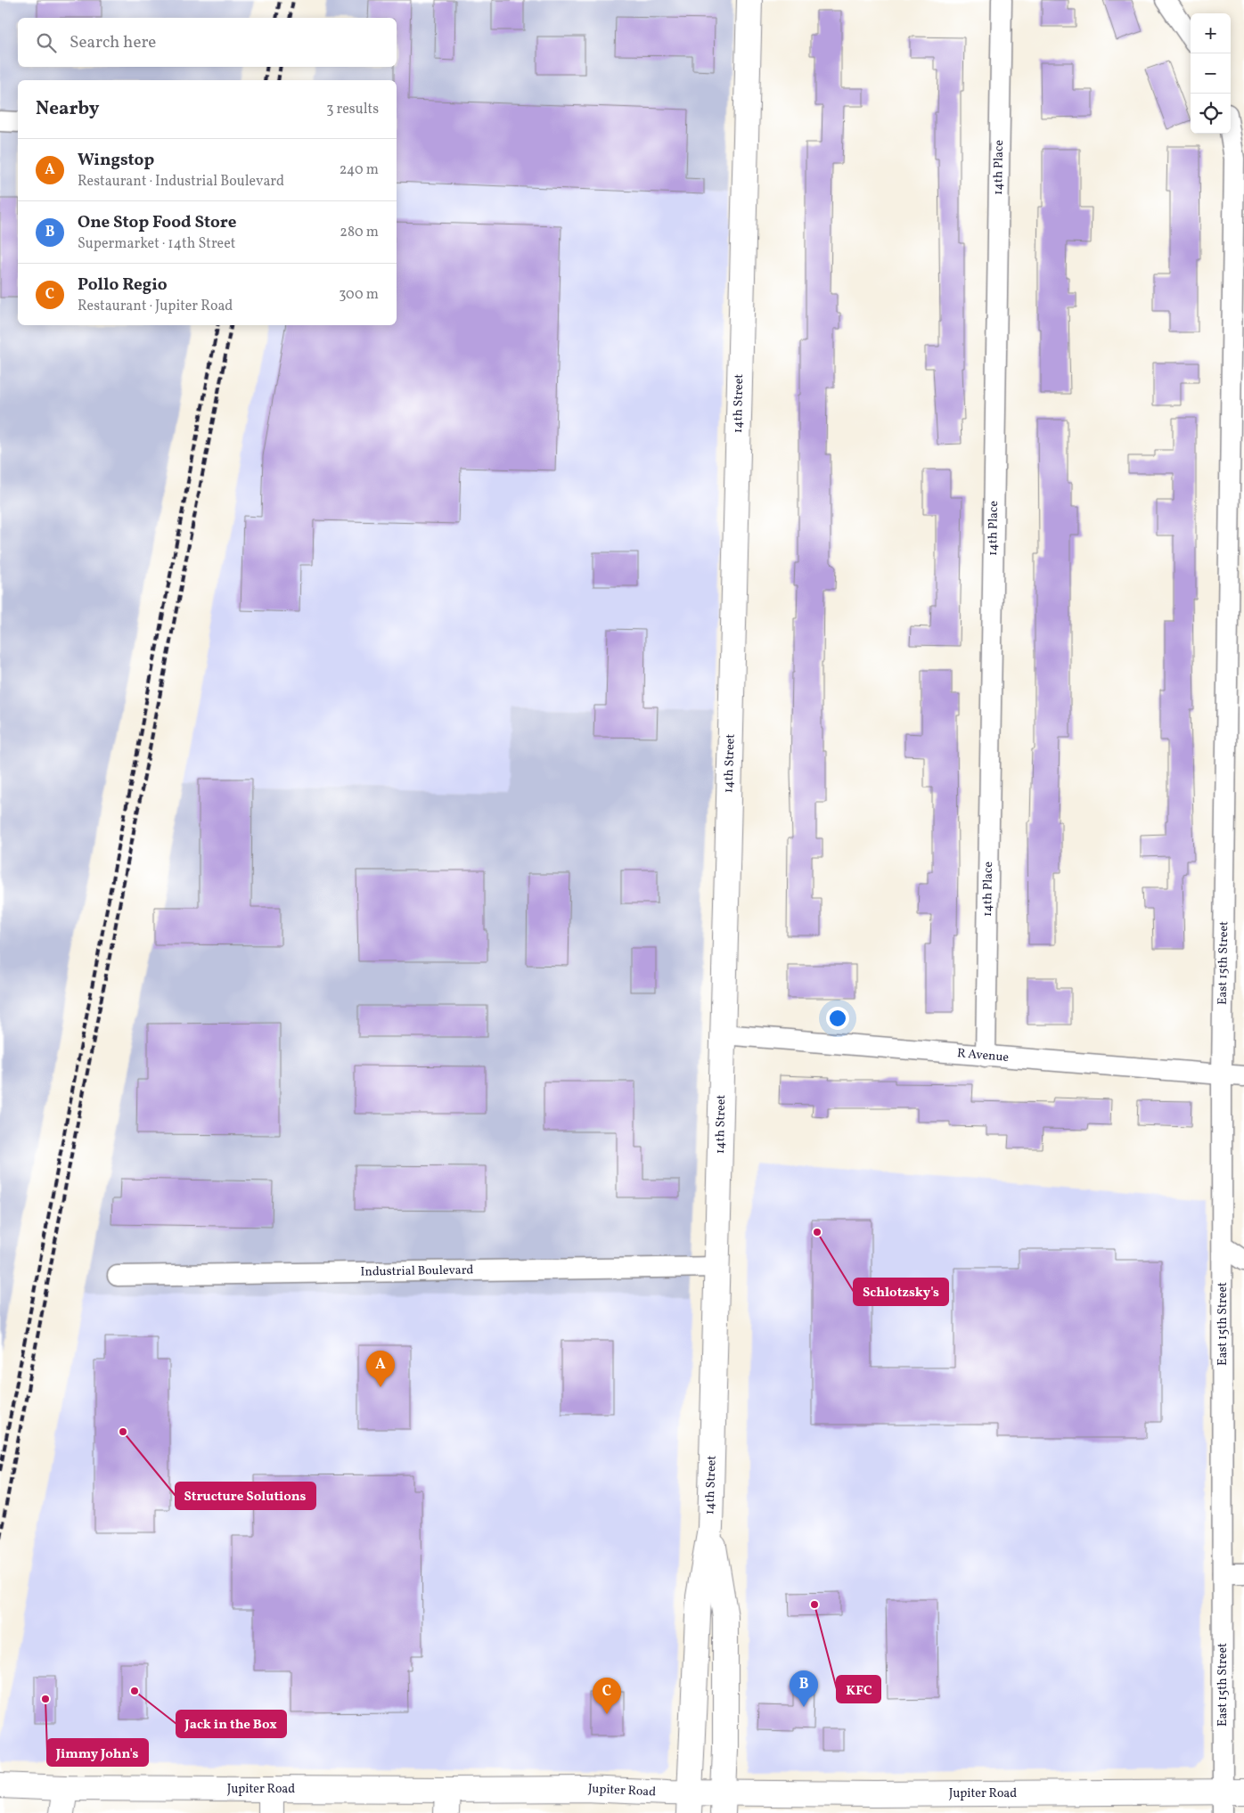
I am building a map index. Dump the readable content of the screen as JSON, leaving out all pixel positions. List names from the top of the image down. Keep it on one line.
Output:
{"streets":{"main road":["14th Street","Jupiter Road"],"street":["14th Place","East 15th Street","R Avenue","Industrial Boulevard"]},"crossings":[["14th Place","R Avenue"],["14th Street","R Avenue"],["14th Street","Industrial Boulevard"],["14th Street","Jupiter Road"],["East 15th Street","R Avenue"],["East 15th Street","Jupiter Road"]],"places":["Schlotzsky's","Structure Solutions","KFC","Jack in the Box","Jimmy John's"],"page":{"map_buttons":["+","−"],"search":"Search here","heading":["Nearby","3 results"],"list":[{"mark":"A","name":"Wingstop","note":"Restaurant · Industrial Boulevard","value":"240 m"},{"mark":"B","name":"One Stop Food Store","note":"Supermarket · 14th Street","value":"280 m"},{"mark":"C","name":"Pollo Regio","note":"Restaurant · Jupiter Road","value":"300 m"}],"pins":["A","B","C"]}}
